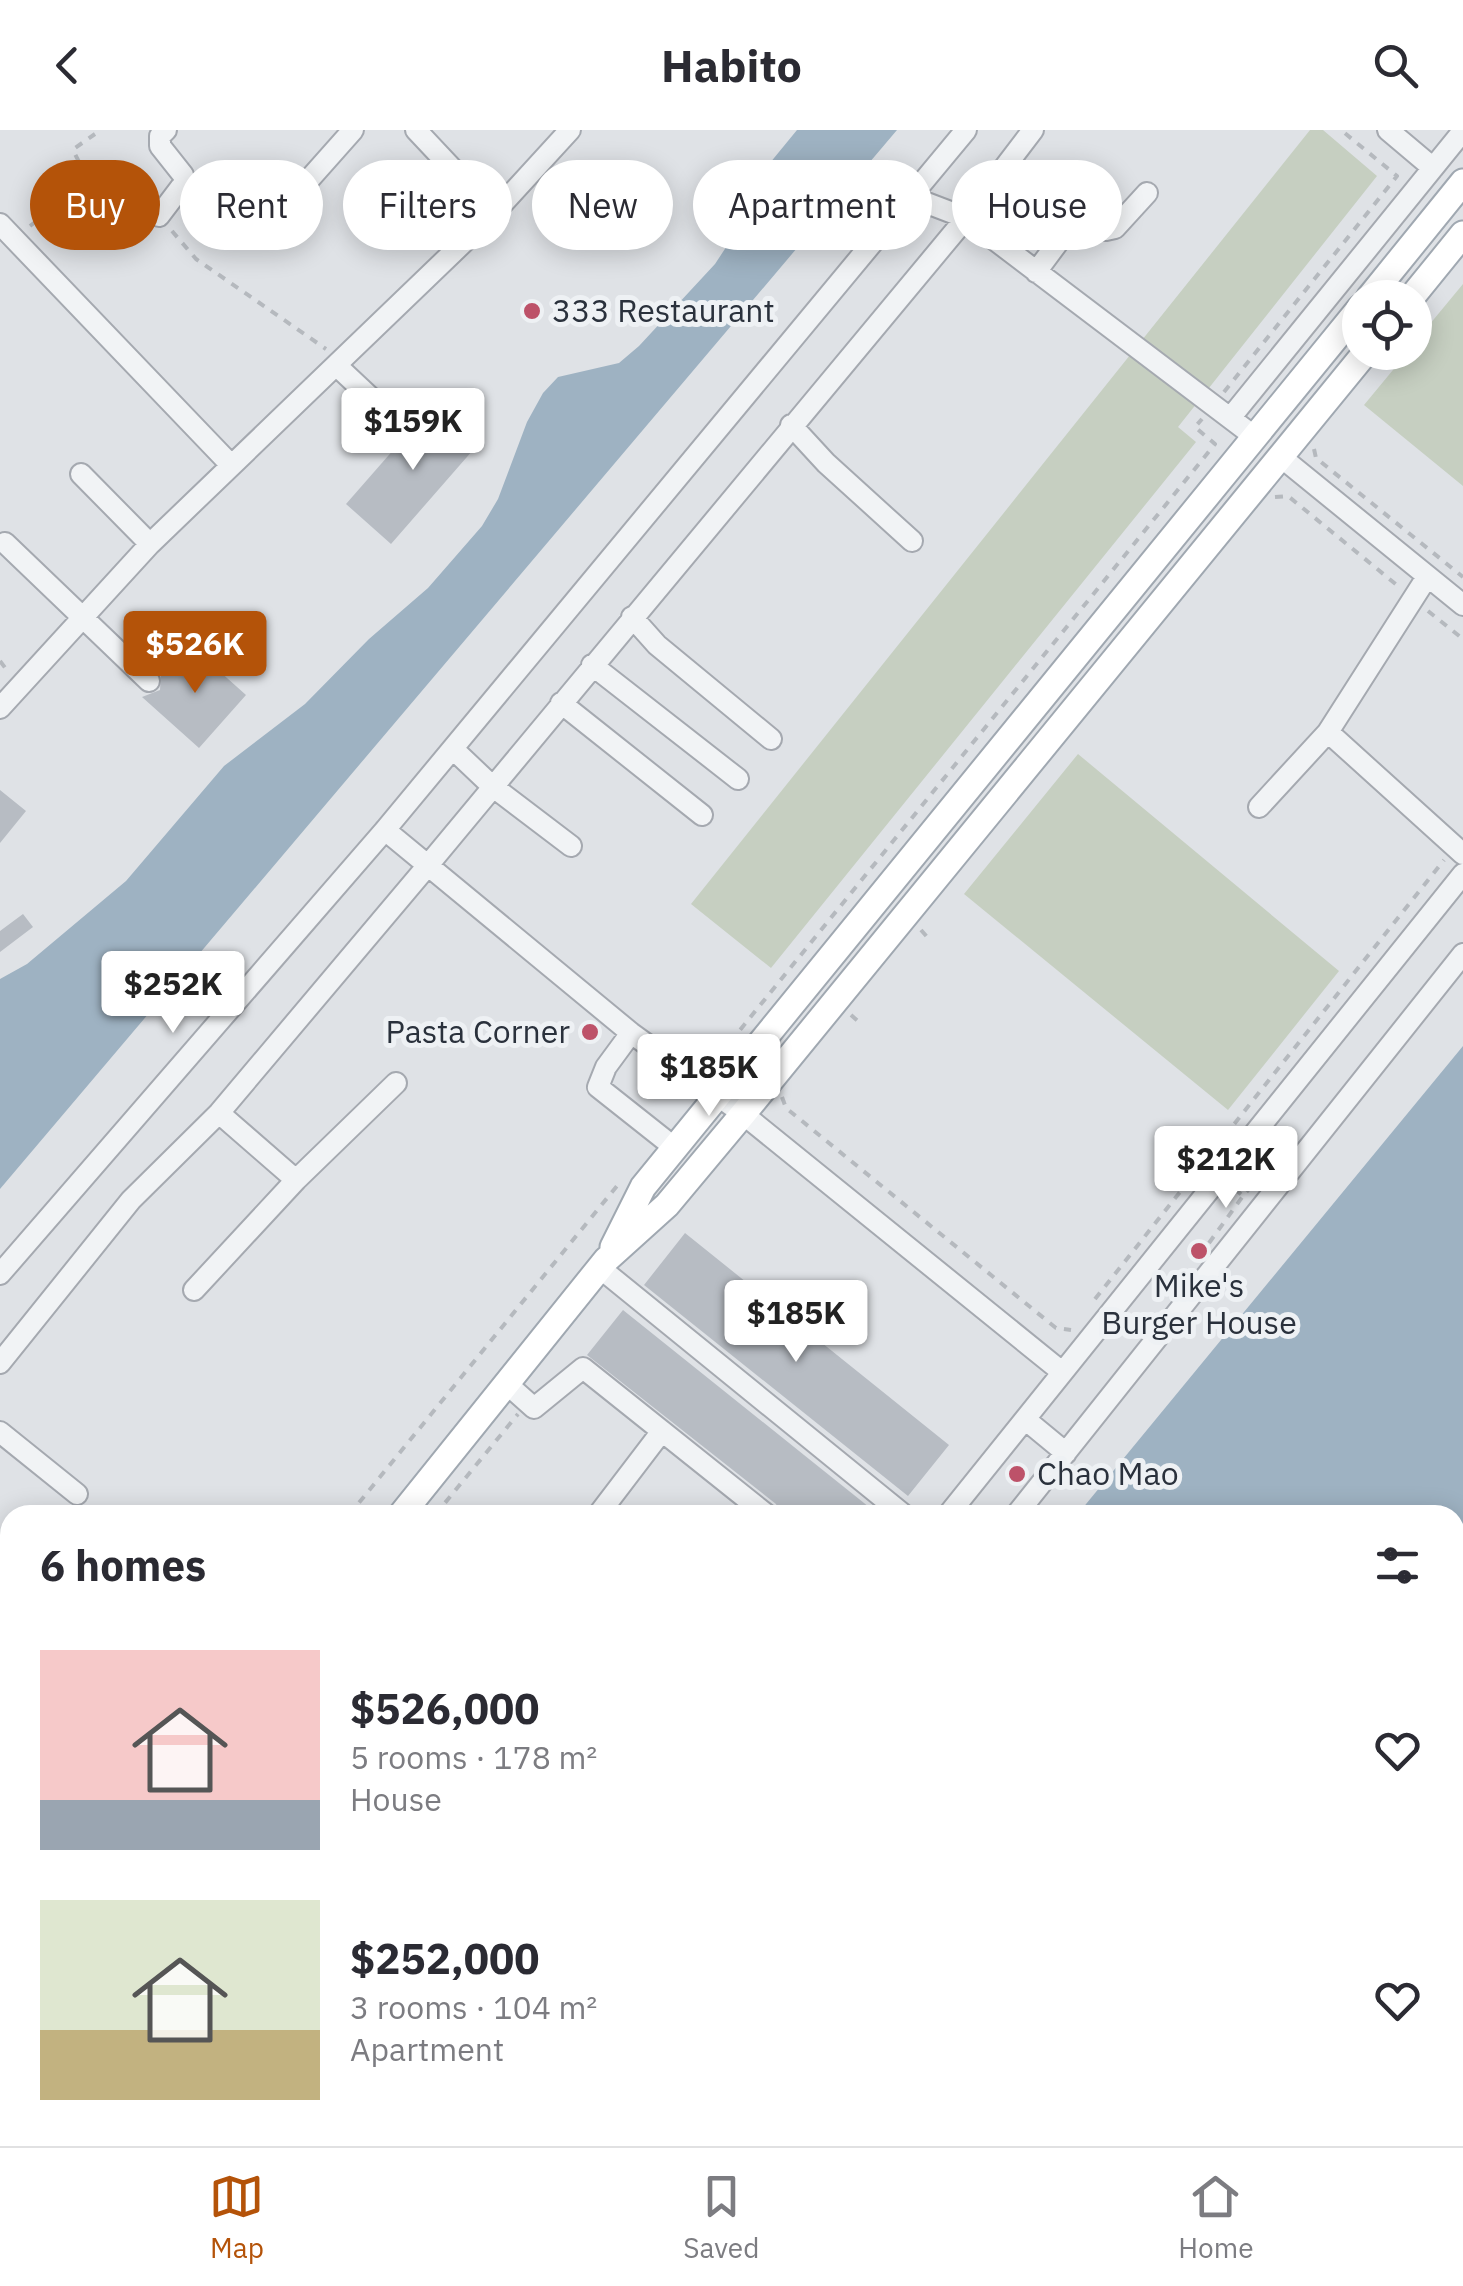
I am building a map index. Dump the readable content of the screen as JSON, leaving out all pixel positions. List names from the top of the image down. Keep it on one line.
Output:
{"places":["333 Restaurant","Pasta Corner","Mike's Burger House","Chao Mao"],"page":{"header":"Habito","chip":["Buy","Rent","Filters","New","Apartment","House"],"price":["$159K","$526K","$252K","$185K","$212K","$185K"],"heading":"6 homes","list":[{"name":"$526,000","note":"5 rooms · 178 m² · House"},{"name":"$252,000","note":"3 rooms · 104 m² · Apartment"}],"tabs":["Map","Saved","Home"]}}
